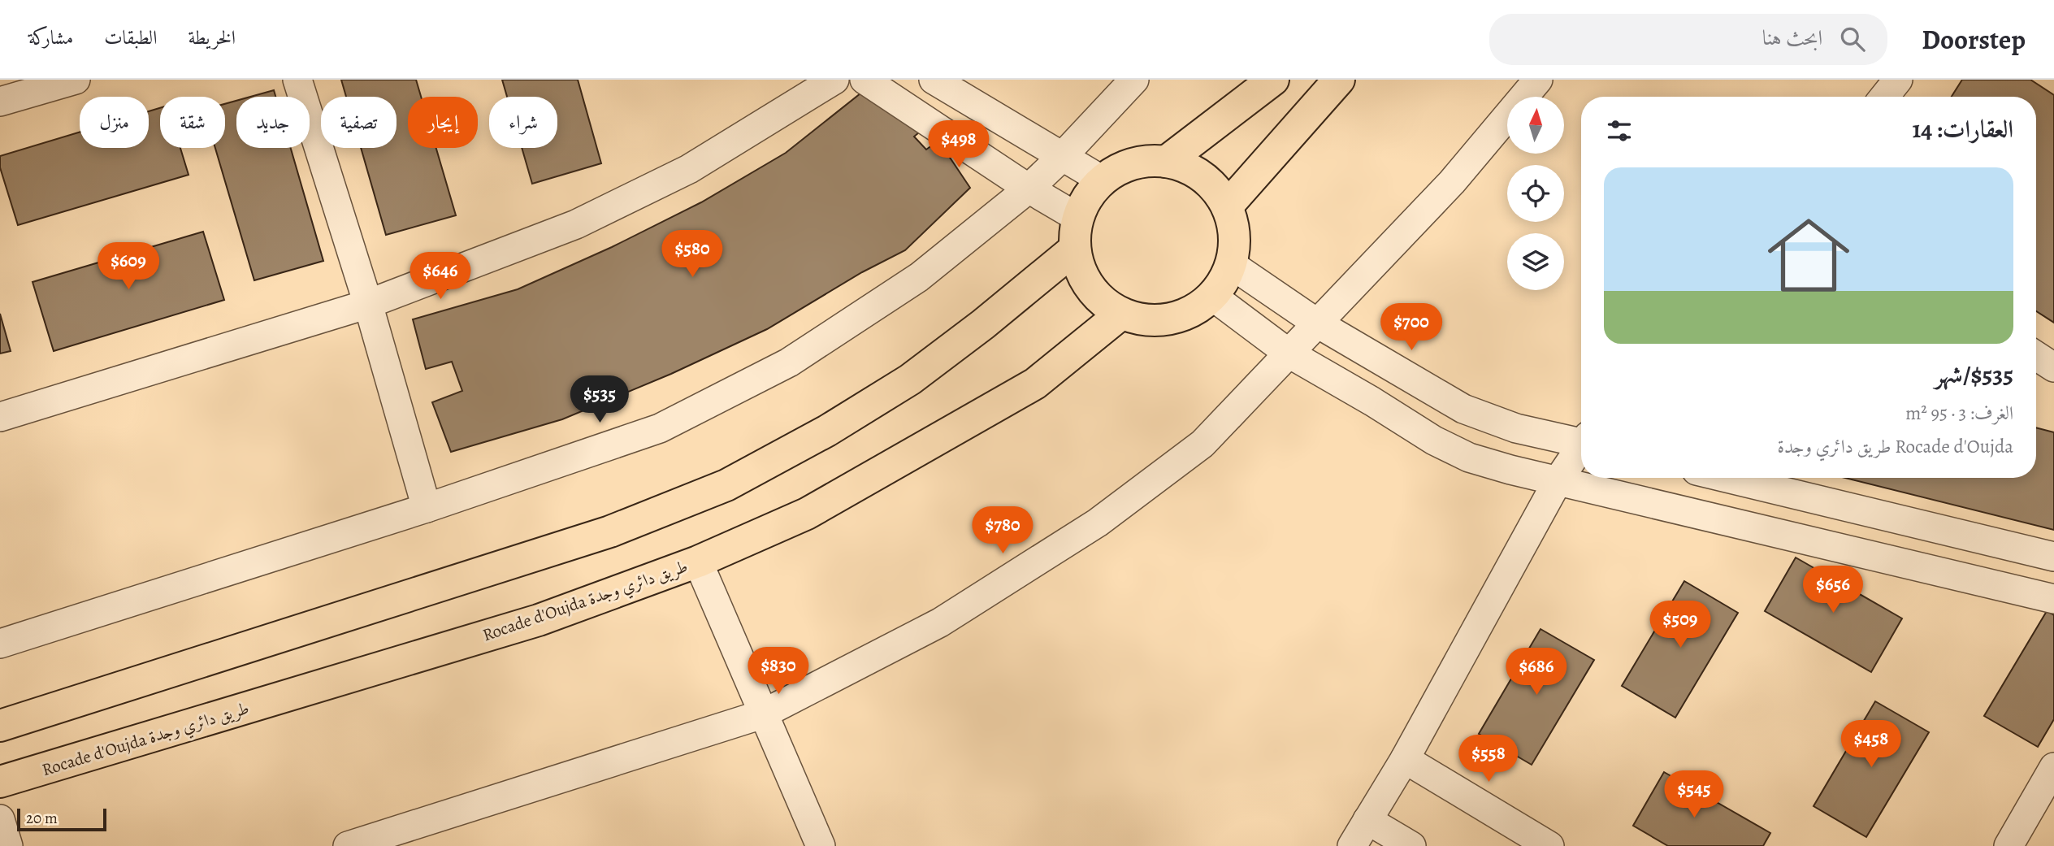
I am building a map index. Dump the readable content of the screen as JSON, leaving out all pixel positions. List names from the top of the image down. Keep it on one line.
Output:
{"streets":{"highway":["Rocade d'Oujda طريق دائري وجدة"]},"scale_bar":"20 m","north":"top","page":{"header":"Doorstep","search":"ابحث هنا","nav":["الخريطة","الطبقات","مشاركة"],"chip":["شراء","إيجار","تصفية","جديد","شقة","منزل"],"heading":"العقارات: 14","price":["$498","$580","$609","$646","$700","$535","$780","$656","$509","$830","$686","$458","$558","$545"],"list":[{"name":"$535/شهر","note":"الغرف: 3 · 95 m² · Rocade d'Oujda طريق دائري وجدة"}],"scale":"20 m"}}
